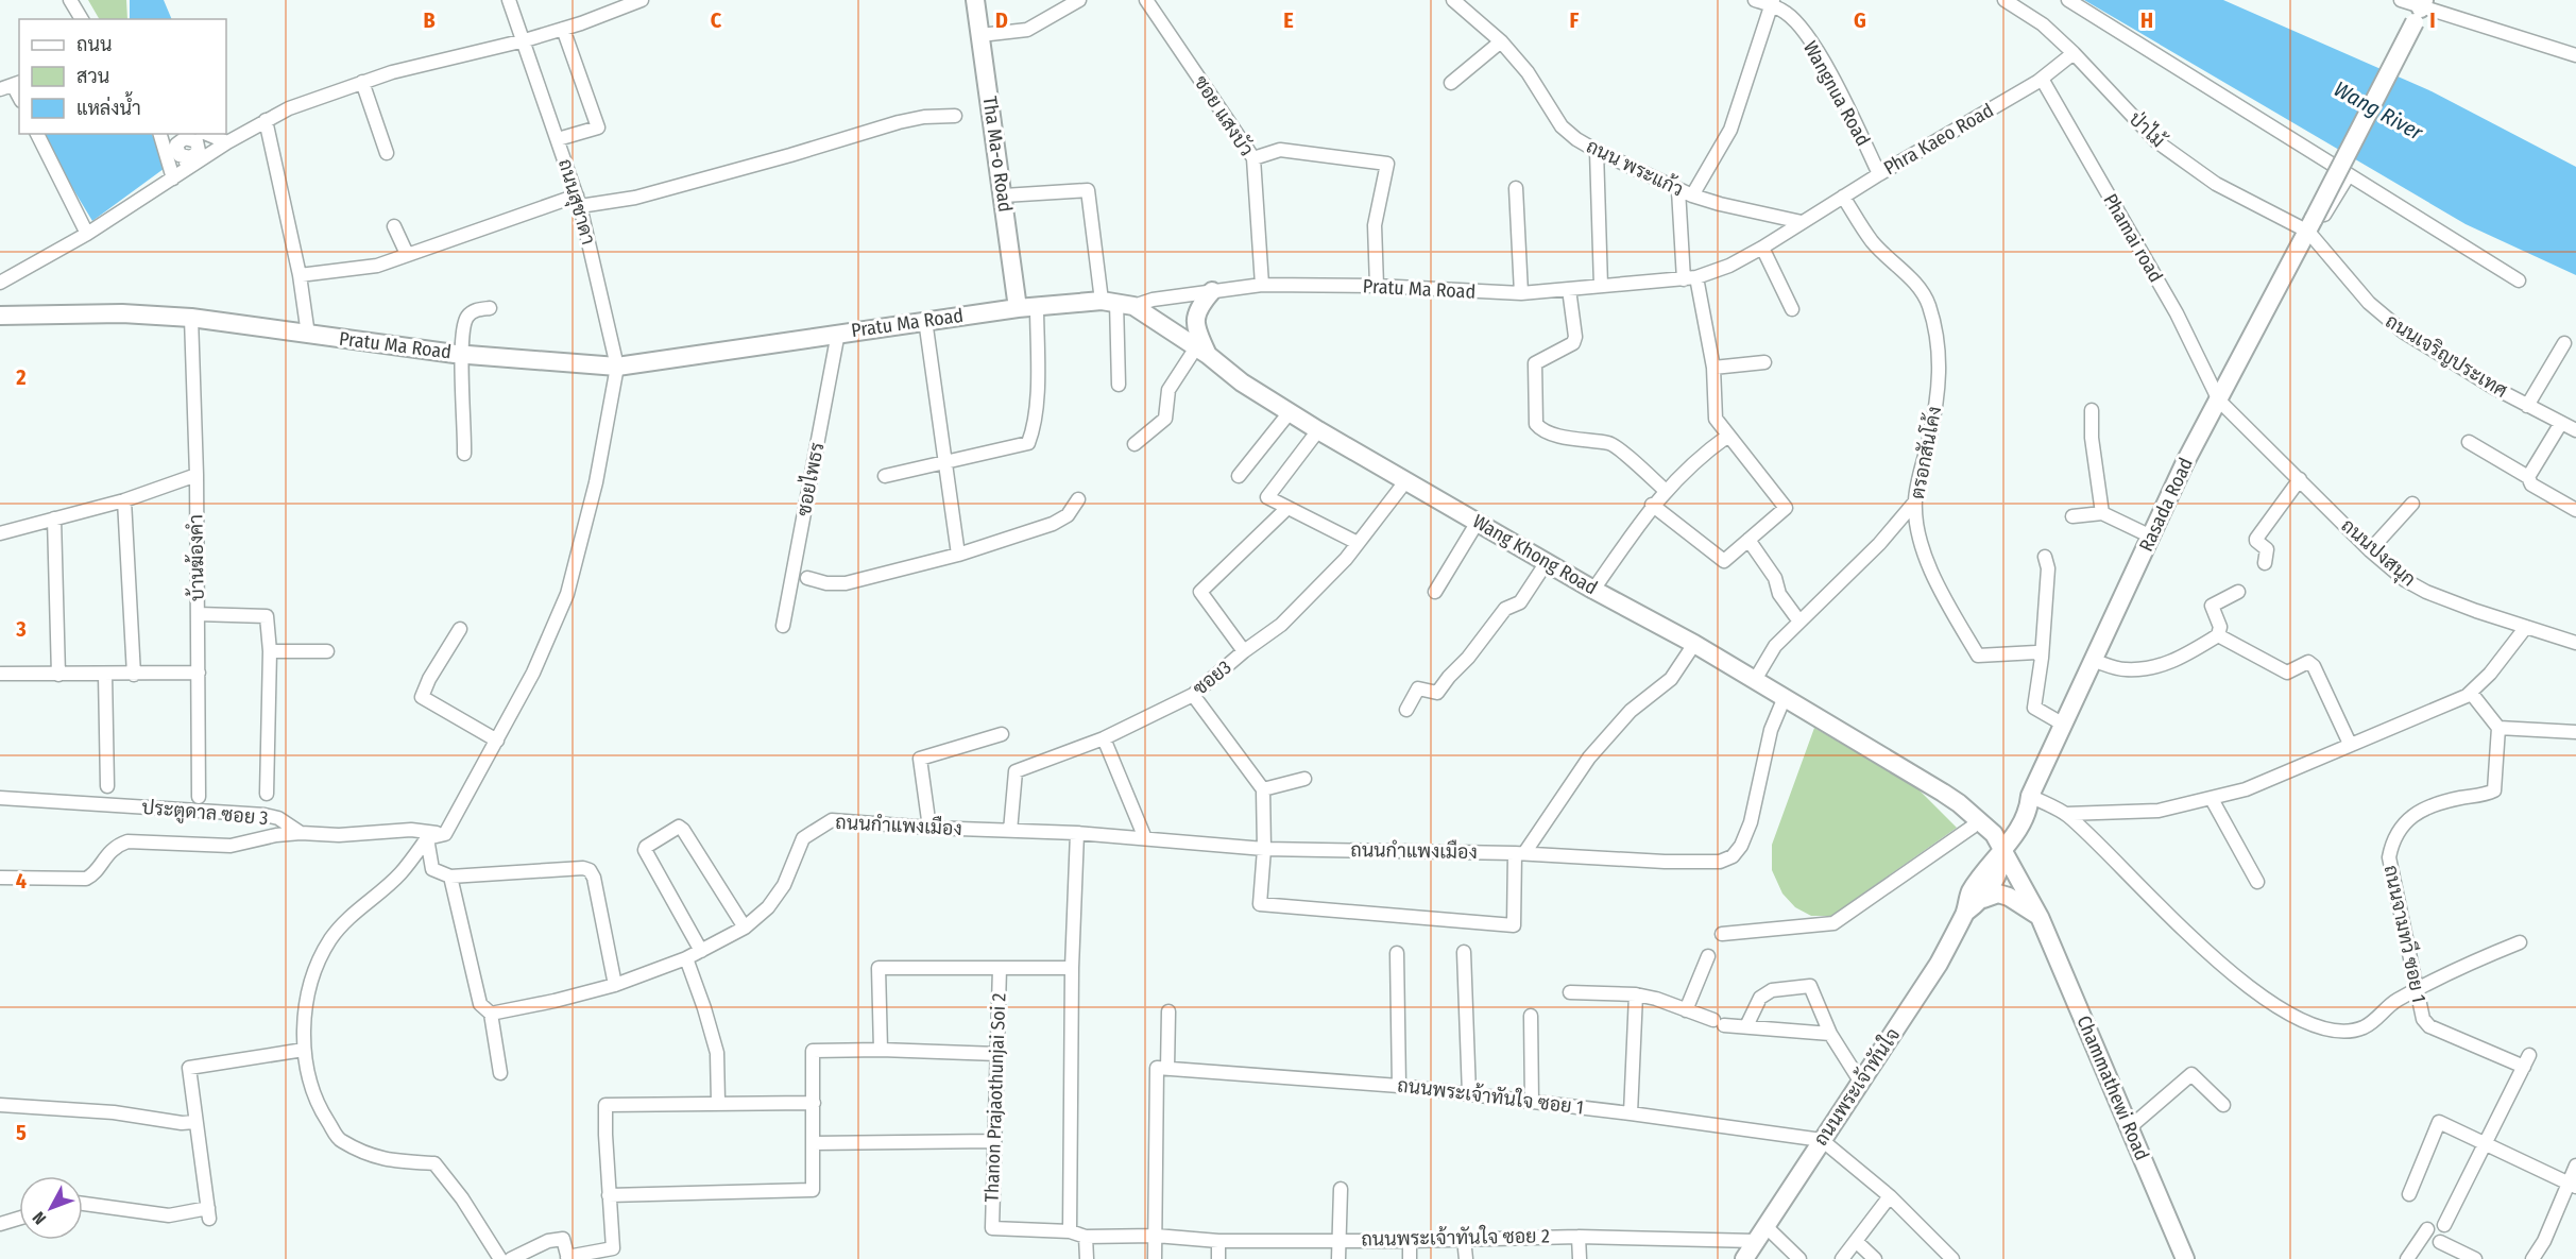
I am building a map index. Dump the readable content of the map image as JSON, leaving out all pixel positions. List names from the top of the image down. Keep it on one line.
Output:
{"streets":{"main road":["Tha Ma-o Road","Pratu Ma Road","Rasada Road","Wang Khong Road","ถนนพระเจ้าทันใจ","Chammathewi Road"],"street":["Wangnua Road","ซอย แสงบัว","ป่าไม้","Phra Kaeo Road","ถนน พระแก้ว","ถนนสุชาดา","Phamai road","ถนนเจริญประเทศ","ตรอกสันโค้ง","ซอยไพธร","ถนนปงสนุก","บ้านฆ้องคำ","ซอย3","ประตูดาล ซอย 3","ถนนกำแพงเมือง","ถนนจามทวี ซอย 1","ถนนพระเจ้าทันใจ ซอย 1","Thanon Prajaothunjai Soi 2","ถนนพระเจ้าทันใจ ซอย 2"]},"crossings":[["Wangnua Road","Phra Kaeo Road"],["ซอย แสงบัว","Pratu Ma Road"],["ป่าไม้","Phra Kaeo Road"],["ป่าไม้","ถนนเจริญประเทศ"],["ป่าไม้","Rasada Road"],["Phra Kaeo Road","ถนน พระแก้ว"],["Phra Kaeo Road","Phamai road"],["Phra Kaeo Road","Pratu Ma Road"],["Phra Kaeo Road","ตรอกสันโค้ง"],["Tha Ma-o Road","Pratu Ma Road"],["ถนน พระแก้ว","Pratu Ma Road"],["ถนนสุชาดา","Pratu Ma Road"],["Phamai road","Rasada Road"],["Phamai road","ถนนปงสนุก"],["Pratu Ma Road","ซอยไพธร"],["Pratu Ma Road","Wang Khong Road"],["Pratu Ma Road","บ้านฆ้องคำ"],["ถนนเจริญประเทศ","Rasada Road"],["Rasada Road","ถนนปงสนุก"],["Rasada Road","Wang Khong Road"],["Rasada Road","ถนนพระเจ้าทันใจ"],["Rasada Road","Chammathewi Road"],["Wang Khong Road","ซอย3"],["Wang Khong Road","ถนนกำแพงเมือง"],["Wang Khong Road","ถนนพระเจ้าทันใจ"],["Wang Khong Road","Chammathewi Road"],["ซอย3","ถนนกำแพงเมือง"],["ถนนพระเจ้าทันใจ","Chammathewi Road"],["ถนนพระเจ้าทันใจ","ถนนพระเจ้าทันใจ ซอย 1"],["ถนนพระเจ้าทันใจ","ถนนพระเจ้าทันใจ ซอย 2"],["Thanon Prajaothunjai Soi 2","ถนนพระเจ้าทันใจ ซอย 2"]],"water":["Wang River"],"legend":["ถนน","สวน","แหล่งน้ำ"],"north":"bottom left","grid":{"columns":["B","C","D","E","F","G","H","I"],"rows":["2","3","4","5"]}}
